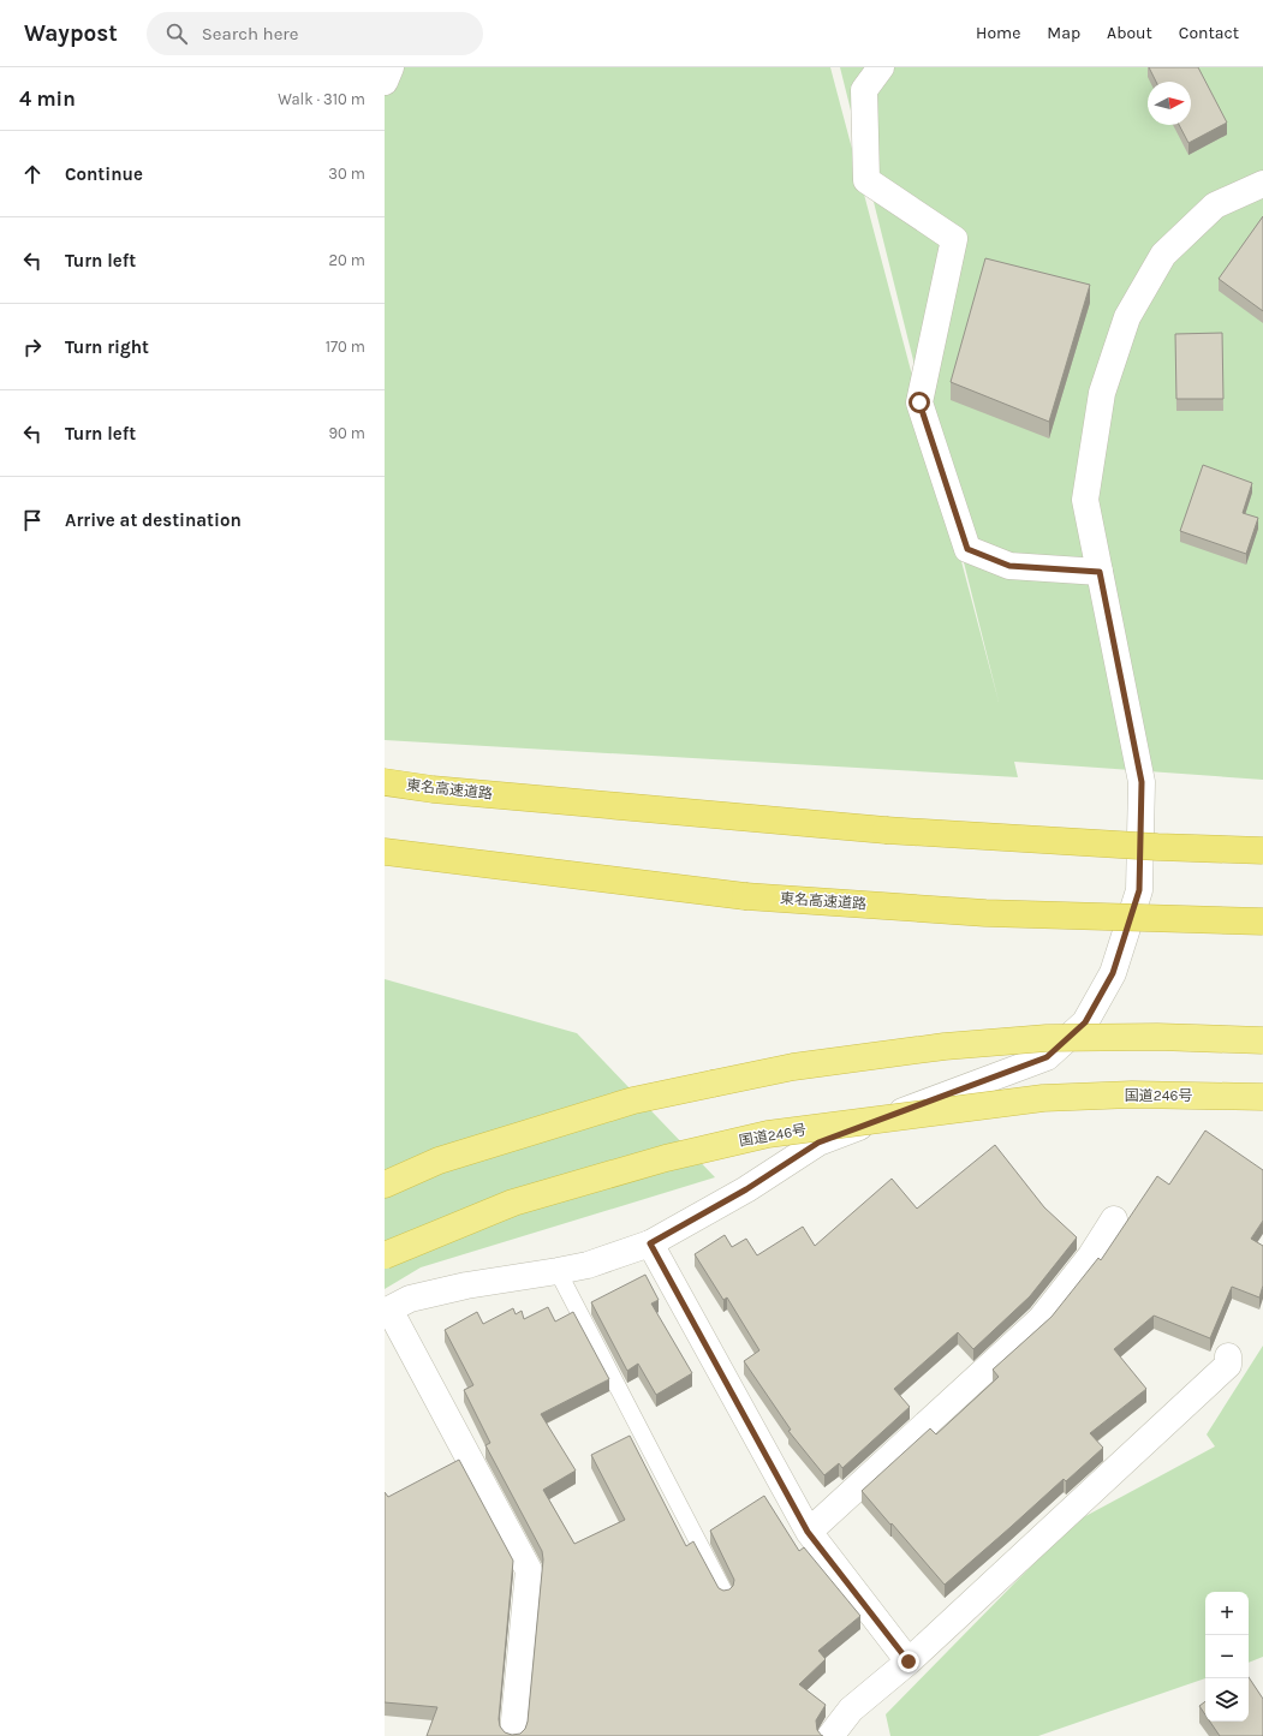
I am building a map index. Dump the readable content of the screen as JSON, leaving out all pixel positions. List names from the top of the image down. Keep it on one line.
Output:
{"streets":{"highway":["東名高速道路","国道246号"]},"north":"right","page":{"header":"Waypost","search":"Search here","nav":["Home","Map","About","Contact"],"heading":["4 min","Walk · 310 m"],"list":[["Continue","30 m"],["Turn left","20 m"],["Turn right","170 m"],["Turn left","90 m"],"Arrive at destination"],"map_buttons":["+","−"]}}
